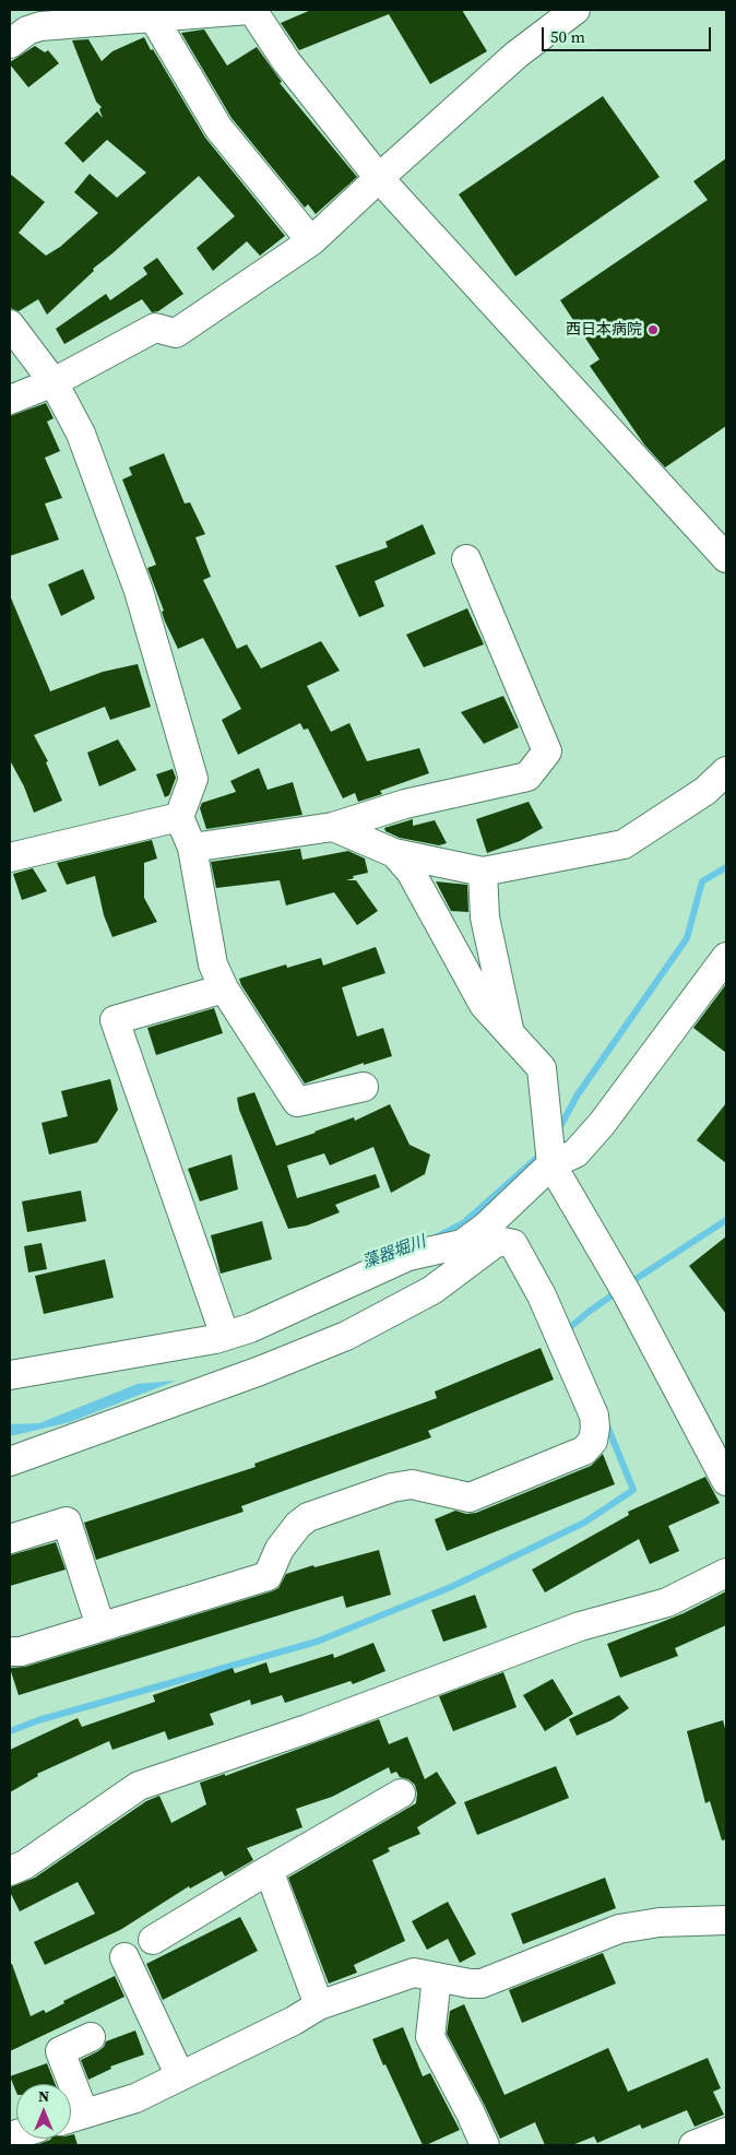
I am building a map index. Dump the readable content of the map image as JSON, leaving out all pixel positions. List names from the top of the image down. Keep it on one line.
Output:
{"water":["藻器堀川"],"places":["西日本病院"],"scale_bar":"50 m","north":"top"}
